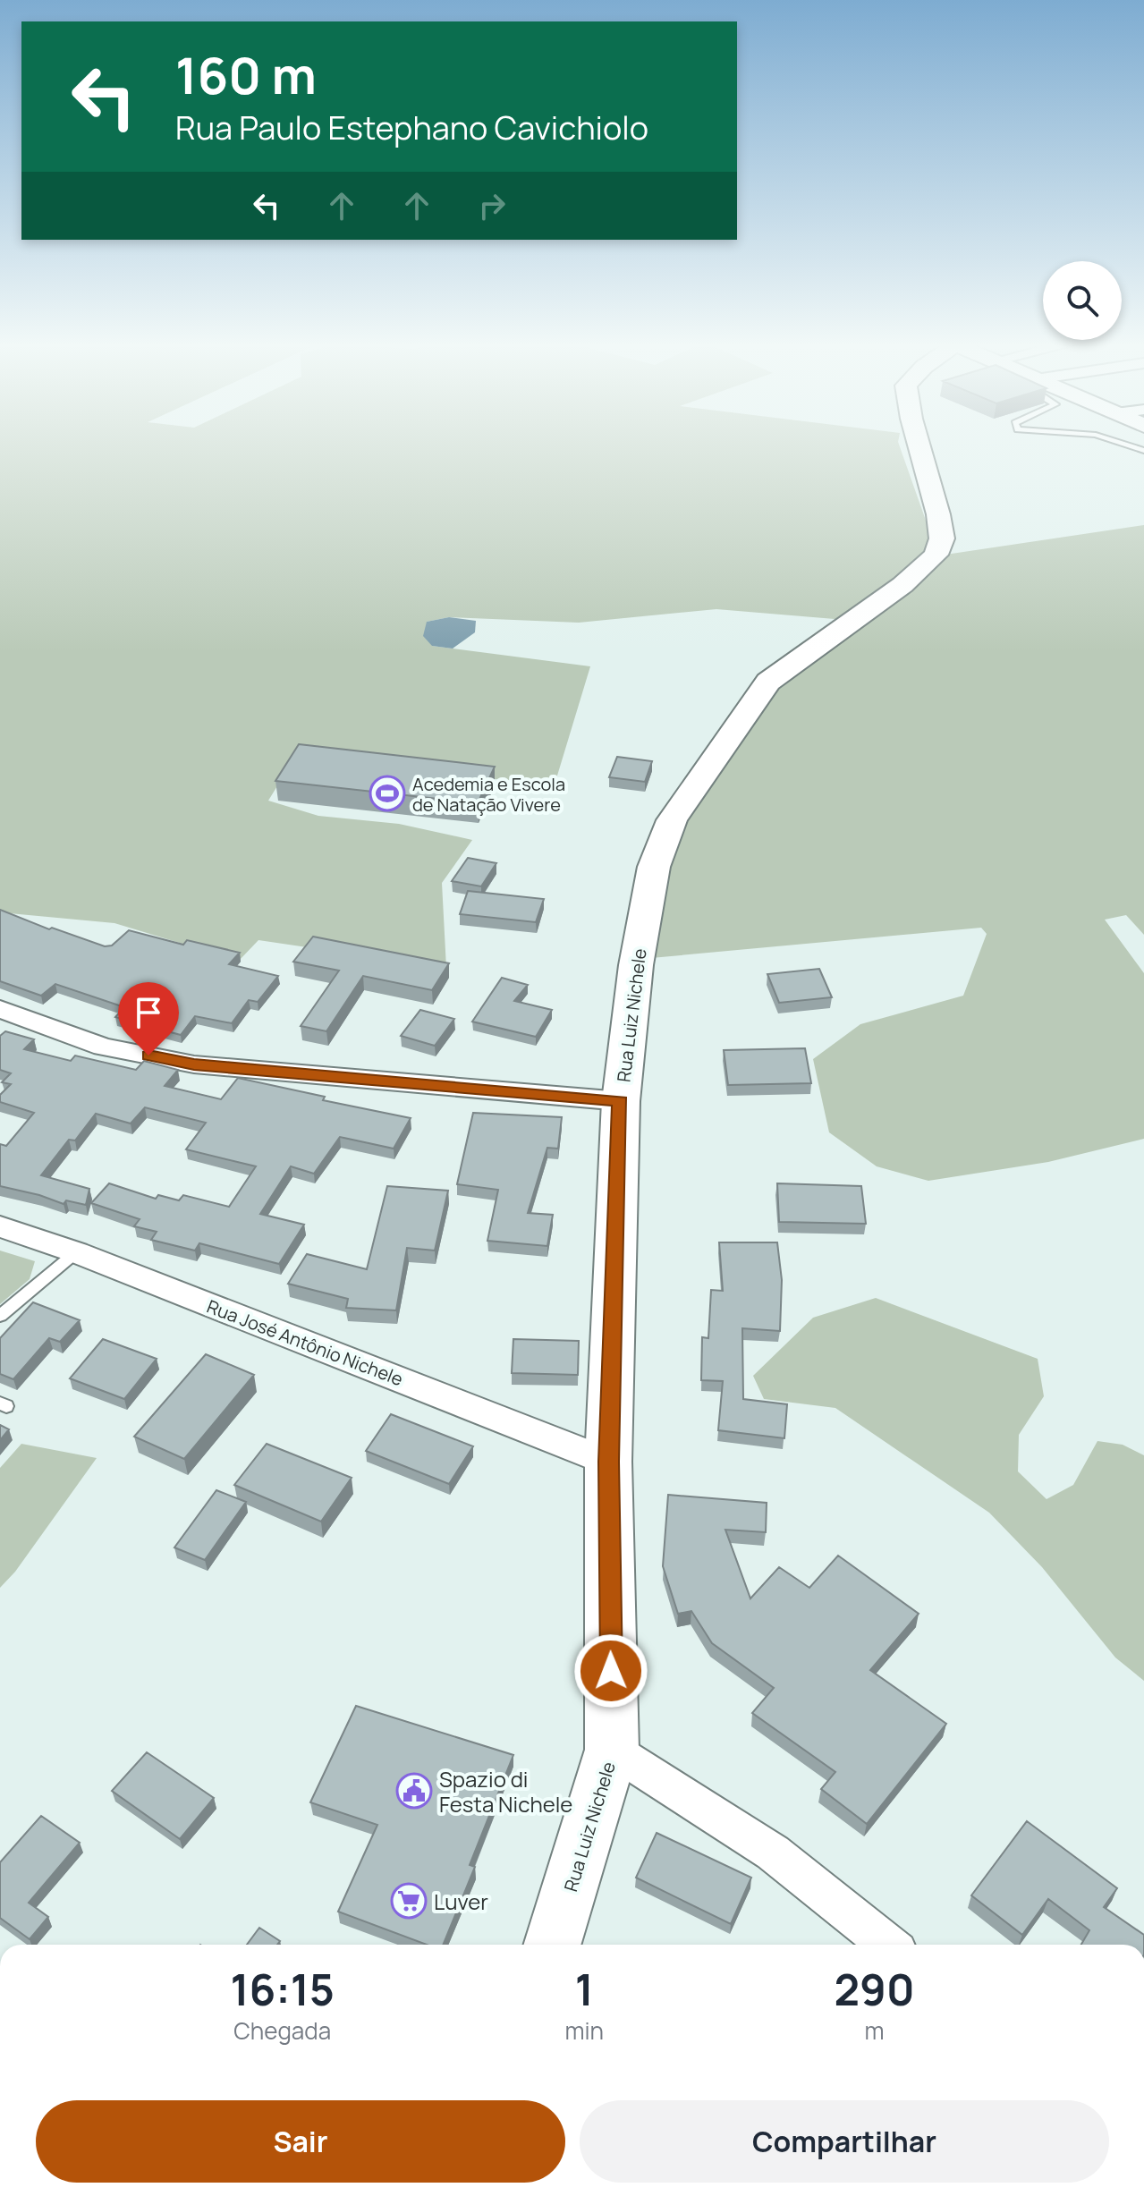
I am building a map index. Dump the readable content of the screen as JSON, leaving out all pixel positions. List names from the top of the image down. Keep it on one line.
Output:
{"streets":{"street":["Rua Luiz Nichele","Rua José Antônio Nichele"]},"crossings":[["Rua Luiz Nichele","Rua José Antônio Nichele"]],"places":{"sports":["Acedemia e Escola de Natação Vivere"],"public building":["Spazio di Festa Nichele"],"supermarket":["Luver"]},"page":{"turn":["160 m","Rua Paulo Estephano Cavichiolo"],"eta":["16:15","Chegada","1","min","290","m"],"buttons":["Sair","Compartilhar"]}}
